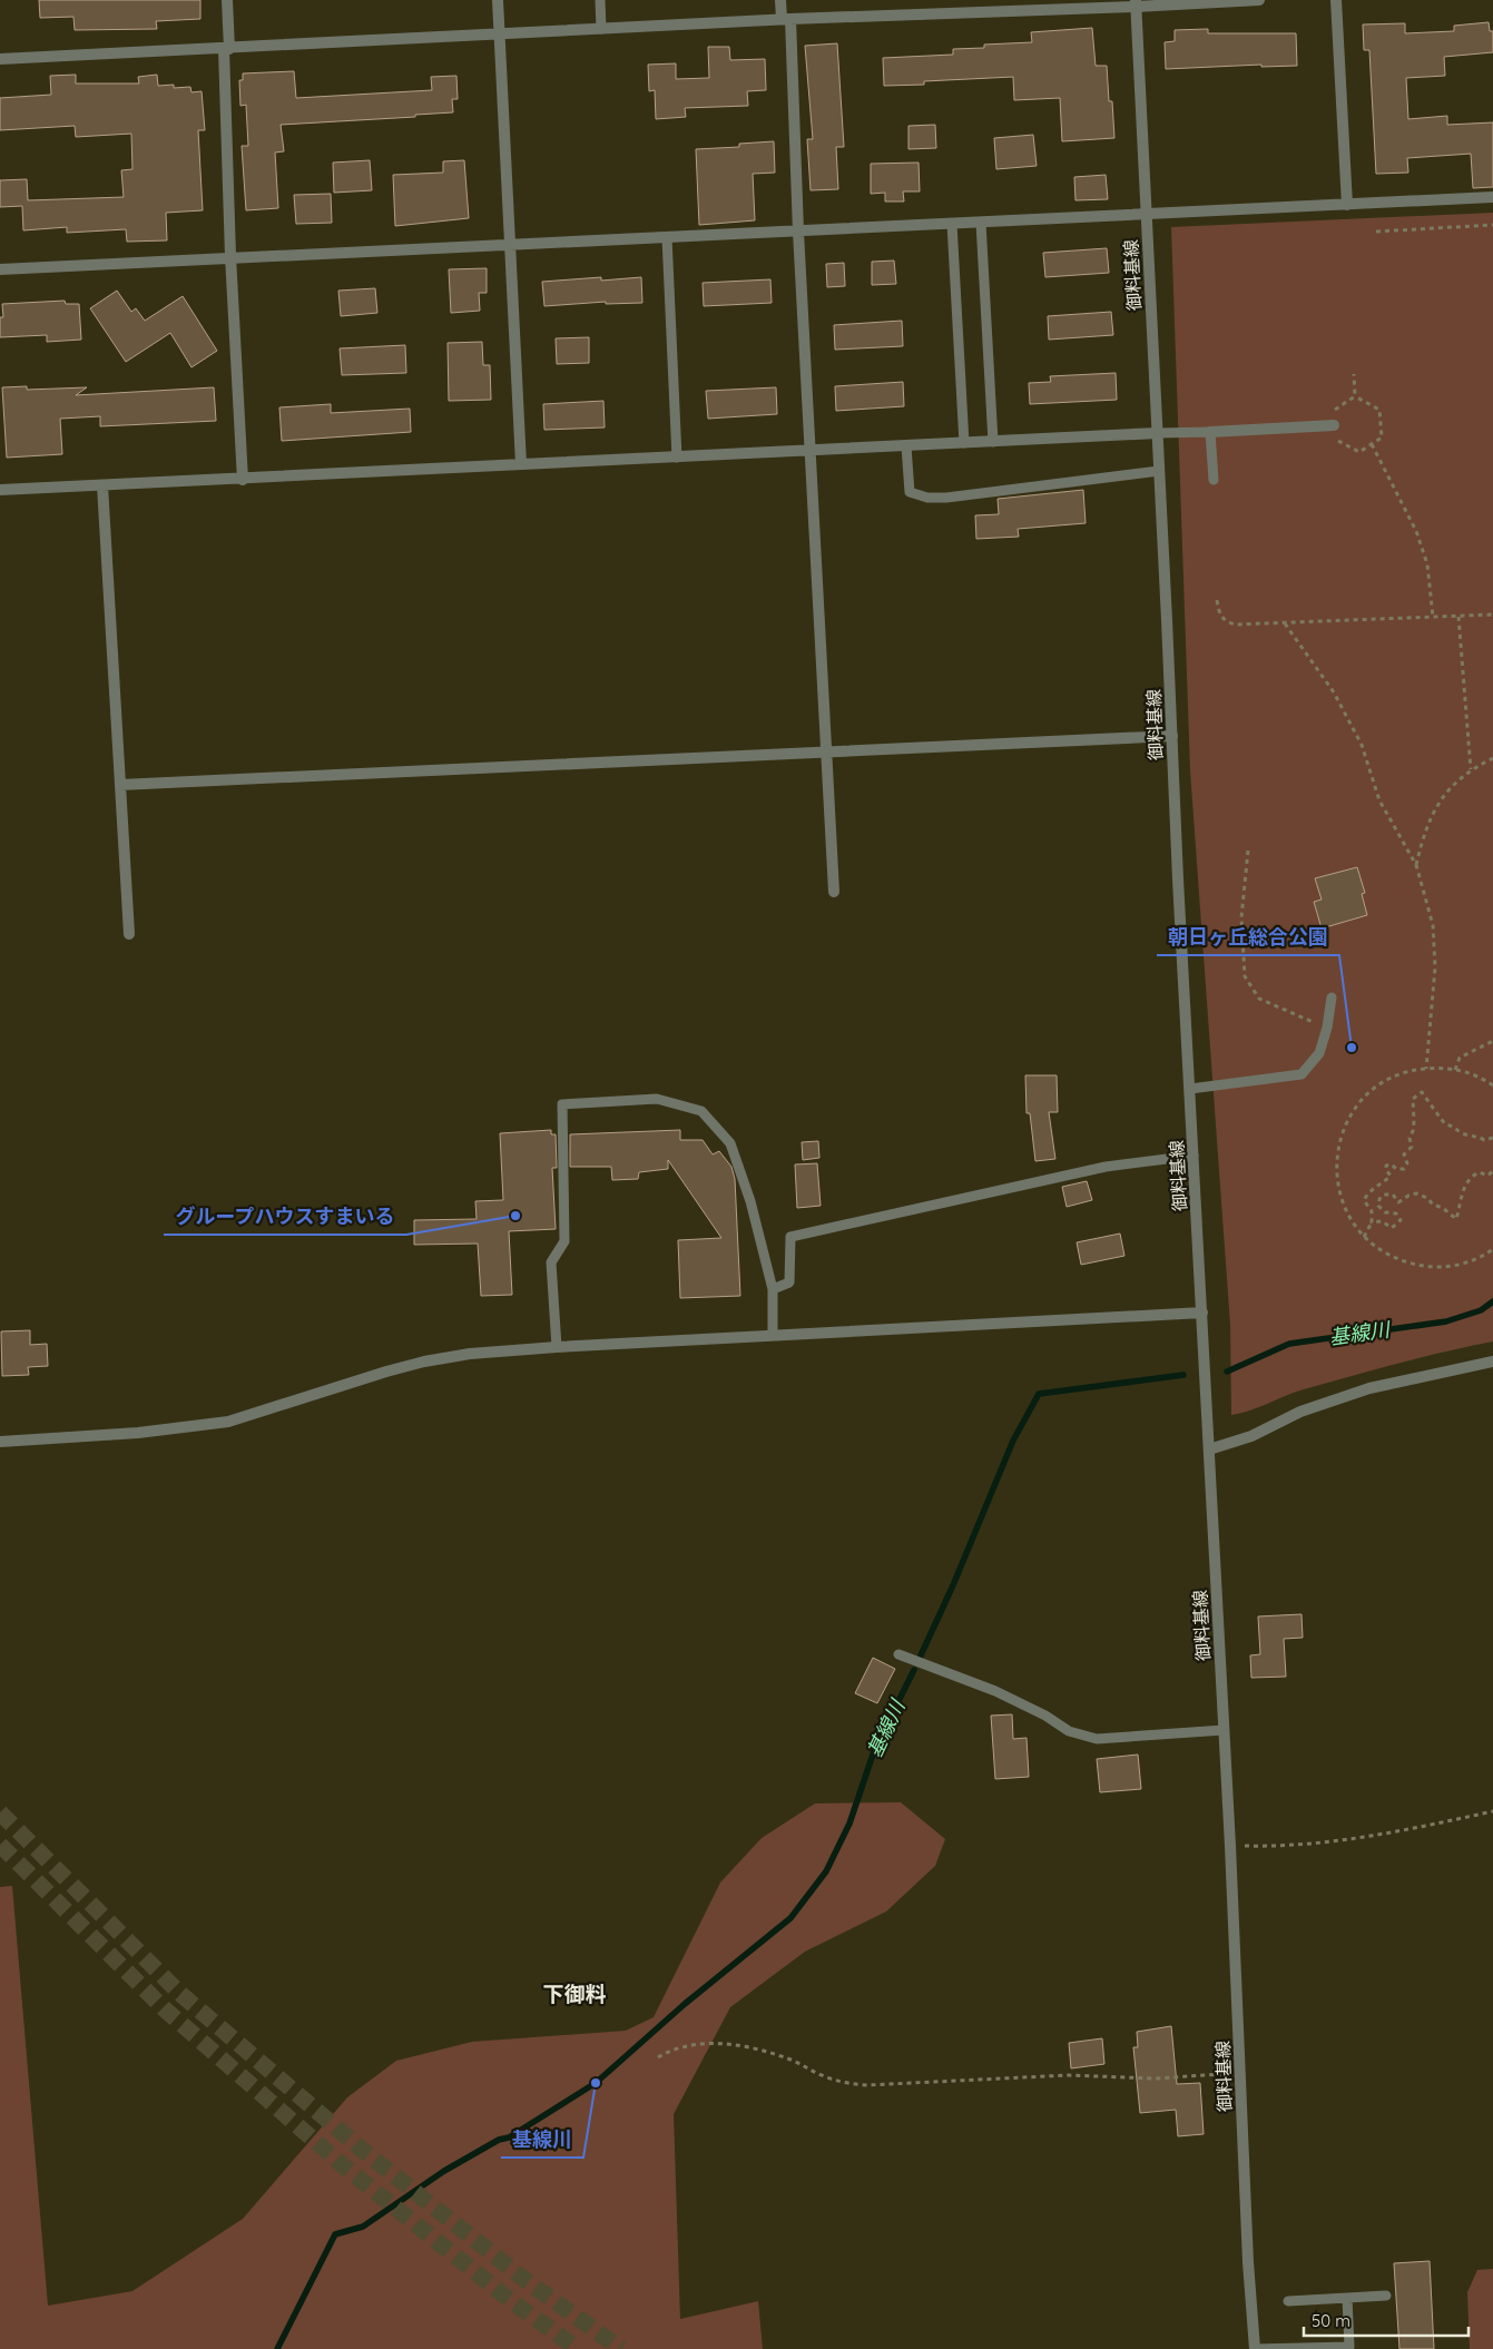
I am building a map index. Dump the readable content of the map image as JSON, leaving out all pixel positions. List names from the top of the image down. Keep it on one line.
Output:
{"streets":{"street":["御料基線"]},"districts":["下御料"],"water":["基線川"],"places":["朝日ヶ丘総合公園","グループハウスすまいる","基線川"],"scale_bar":"50 m"}
